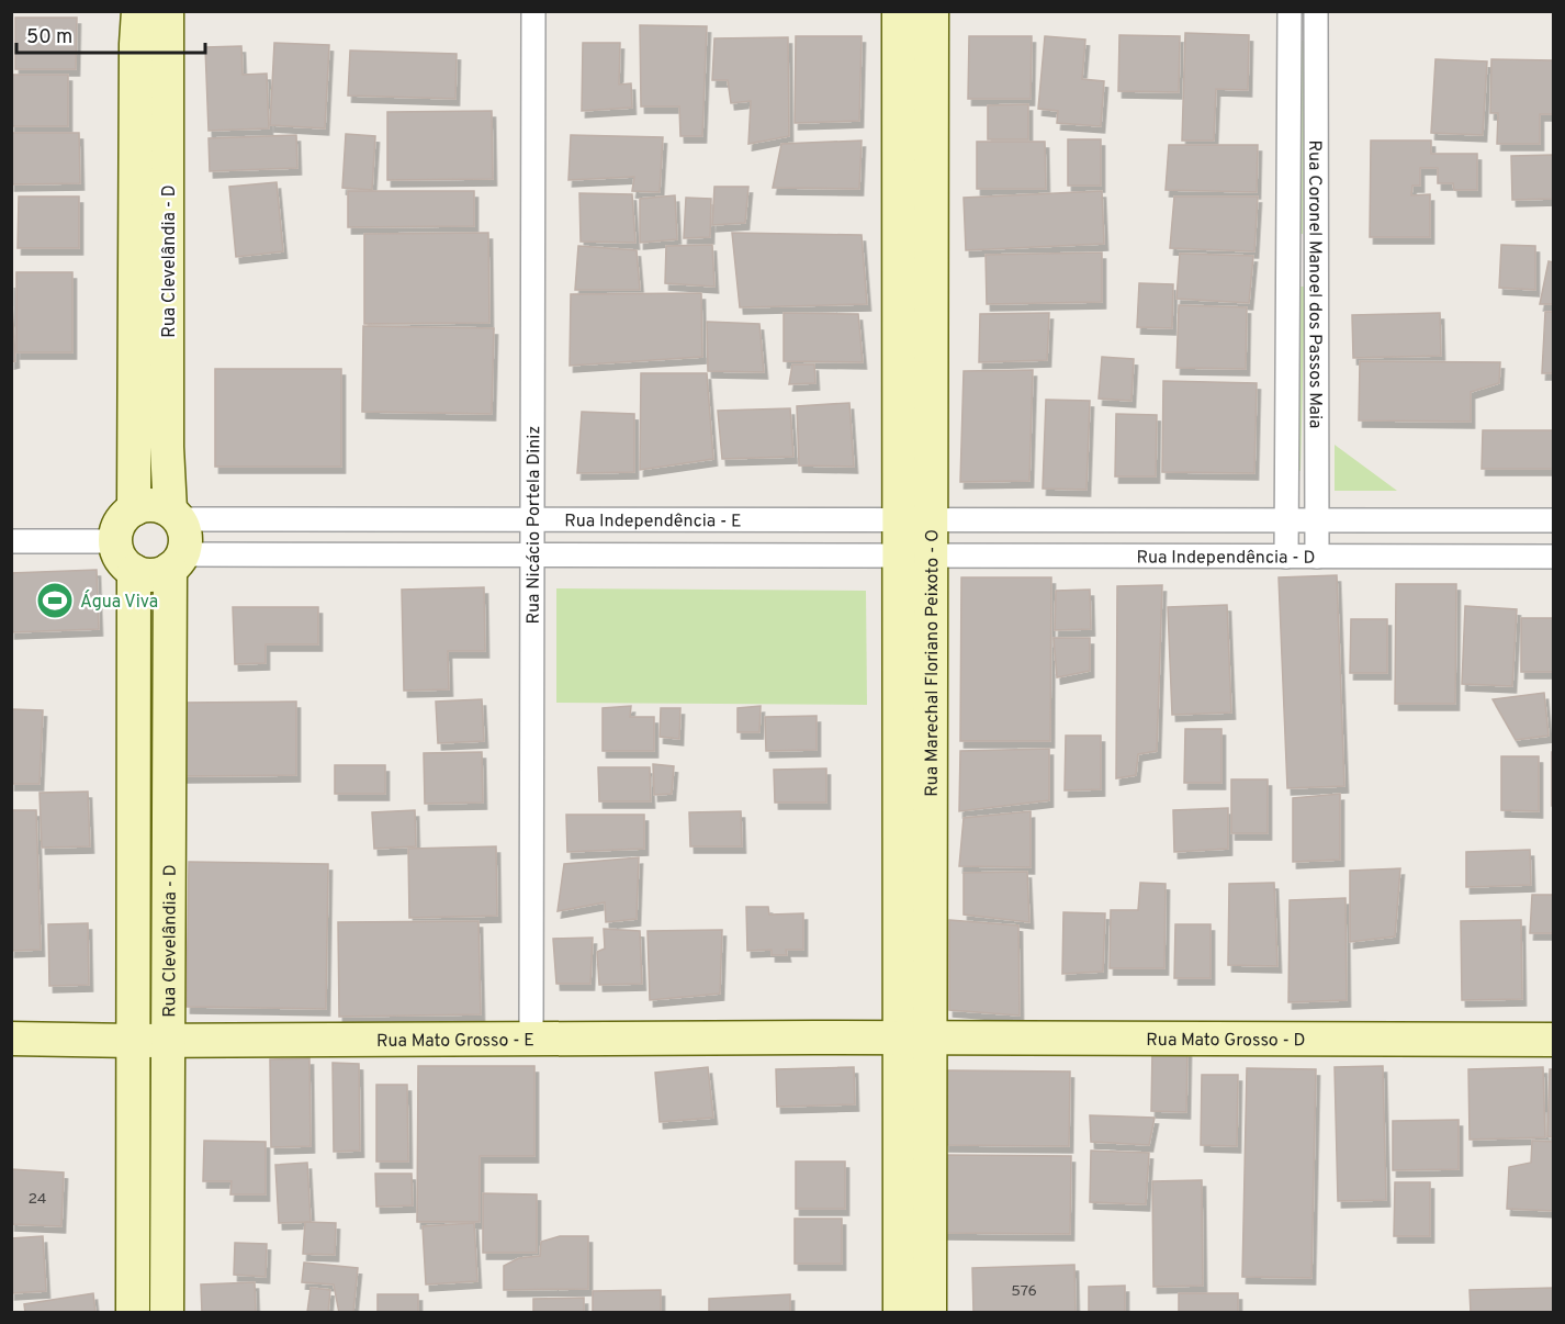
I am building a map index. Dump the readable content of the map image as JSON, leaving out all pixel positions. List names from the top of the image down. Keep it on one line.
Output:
{"streets":{"street":["Rua Clevelândia - D","Rua Coronel Manoel dos Passos Maia","Rua Independência - E","Rua Nicácio Portela Diniz","Rua Independência - D","Rua Marechal Floriano Peixoto - O","Rua Mato Grosso - E","Rua Mato Grosso - D"]},"crossings":[["Rua Clevelândia - D","Rua Independência - E"],["Rua Clevelândia - D","Rua Mato Grosso - E"],["Rua Coronel Manoel dos Passos Maia","Rua Independência - D"],["Rua Independência - E","Rua Nicácio Portela Diniz"],["Rua Independência - E","Rua Independência - D"],["Rua Independência - E","Rua Marechal Floriano Peixoto - O"],["Rua Nicácio Portela Diniz","Rua Mato Grosso - E"],["Rua Independência - D","Rua Marechal Floriano Peixoto - O"],["Rua Marechal Floriano Peixoto - O","Rua Mato Grosso - E"],["Rua Marechal Floriano Peixoto - O","Rua Mato Grosso - D"],["Rua Mato Grosso - E","Rua Mato Grosso - D"]],"places":{"sports":["Água Viva"]},"house_numbers":["24","576"],"scale_bar":"50 m"}
